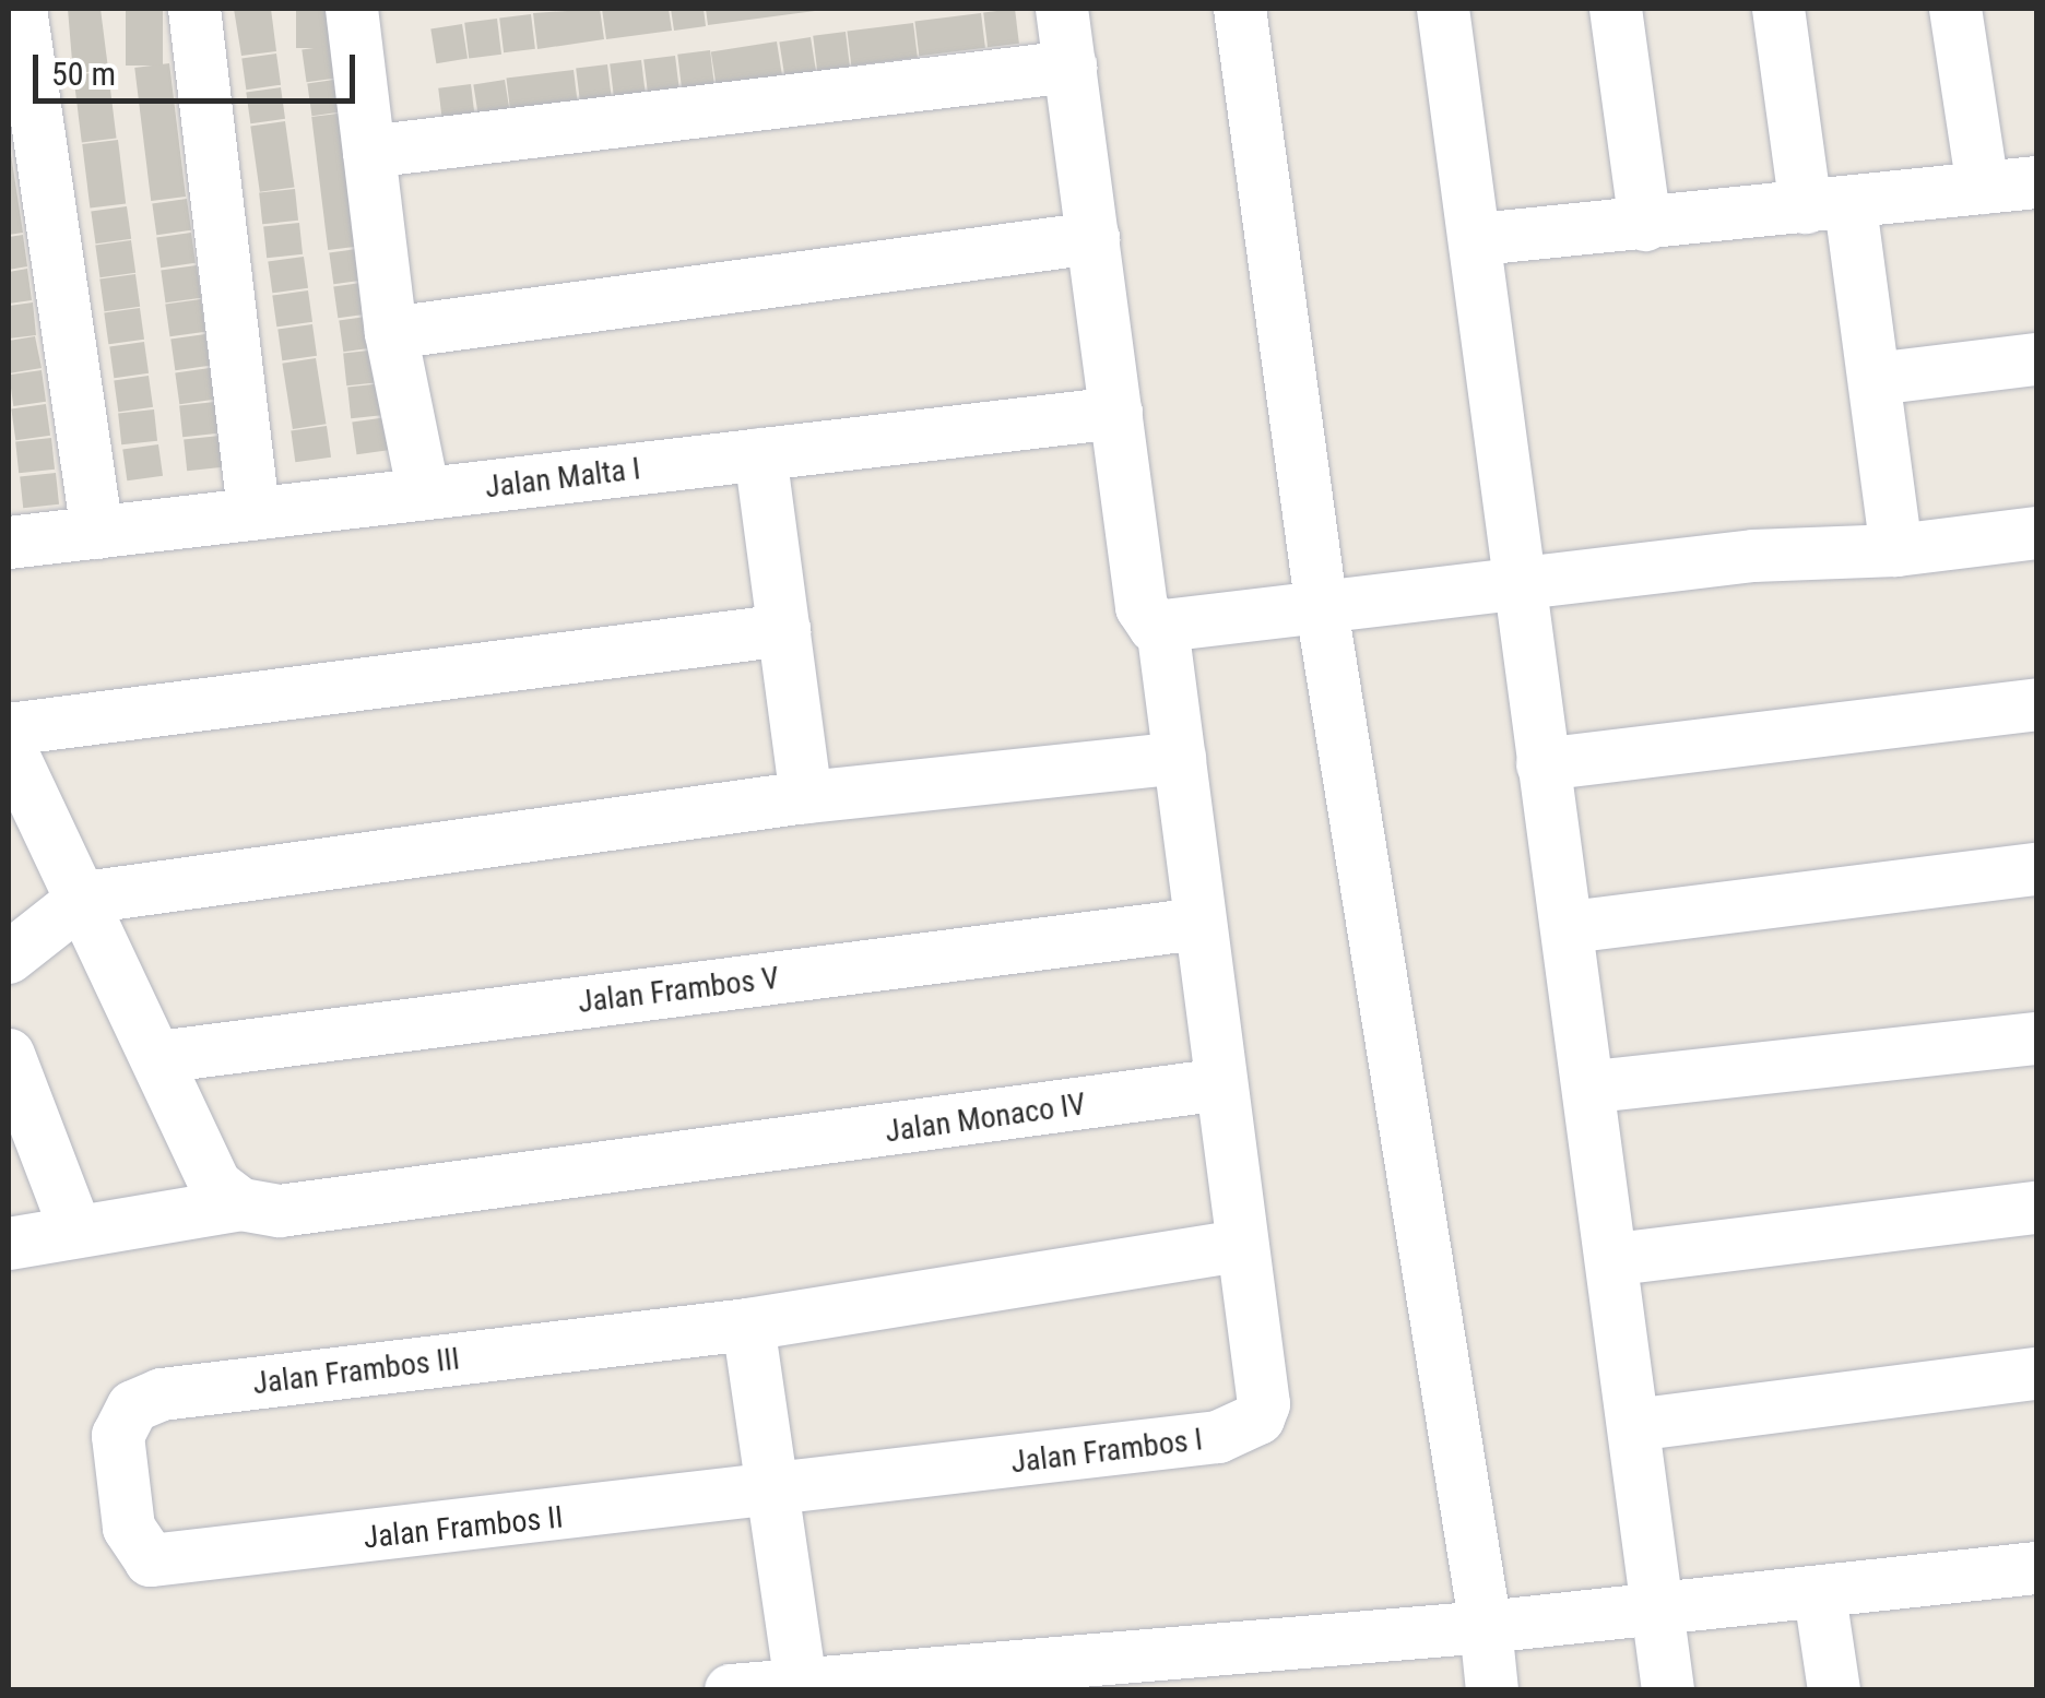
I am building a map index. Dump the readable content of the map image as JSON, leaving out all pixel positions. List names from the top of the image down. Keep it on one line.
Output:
{"streets":{"street":["Jalan Malta I","Jalan Frambos V","Jalan Monaco IV","Jalan Frambos III","Jalan Frambos I","Jalan Frambos II"]},"crossings":[["Jalan Frambos V","Jalan Frambos I"],["Jalan Monaco IV","Jalan Frambos I"],["Jalan Frambos III","Jalan Frambos I"],["Jalan Frambos III","Jalan Frambos II"],["Jalan Frambos I","Jalan Frambos II"]],"scale_bar":"50 m"}
